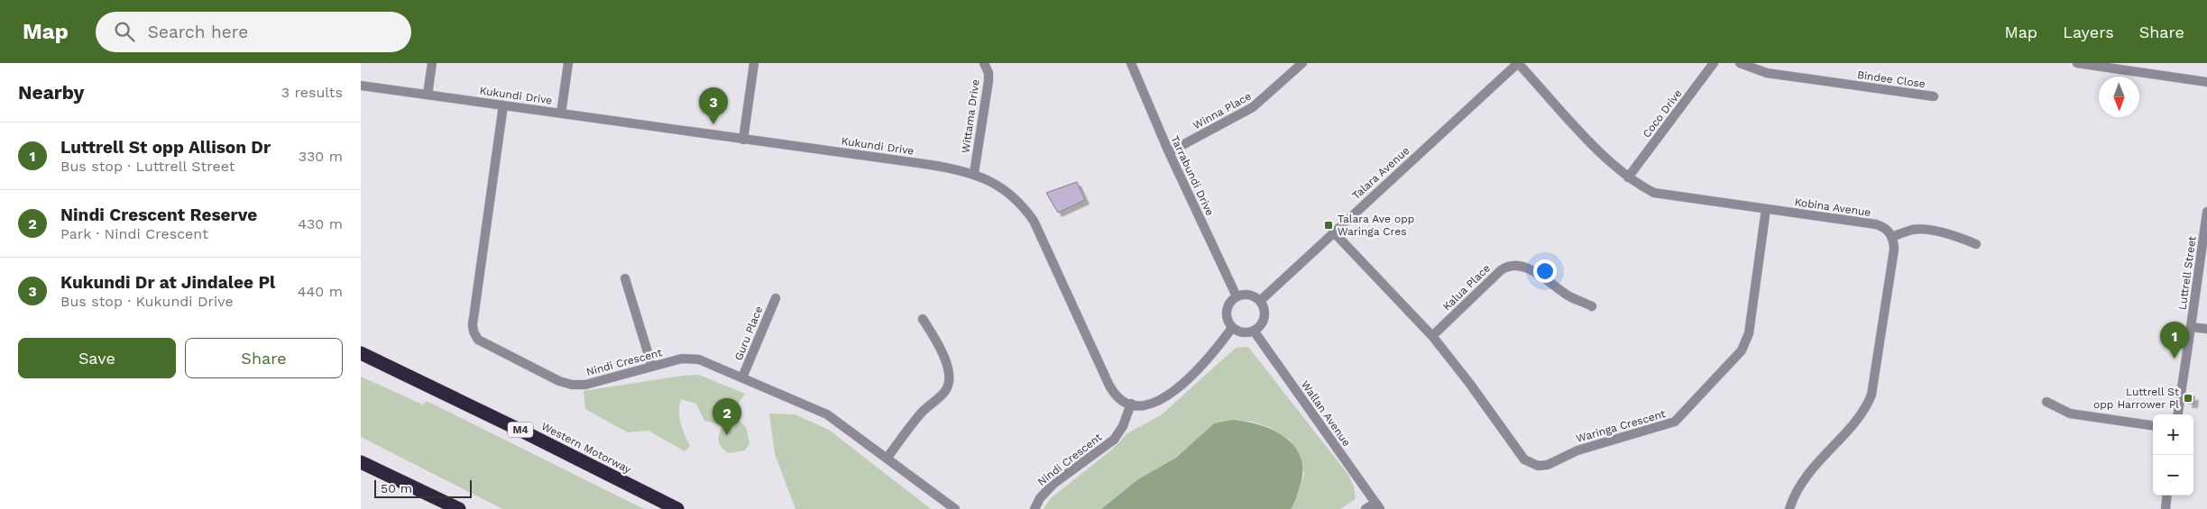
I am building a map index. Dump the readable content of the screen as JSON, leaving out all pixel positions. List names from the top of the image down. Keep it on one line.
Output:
{"streets":{"highway":["M4","Western Motorway"],"street":["Bindee Close","Kukundi Drive","Winna Place","Coco Drive","Wittama Drive","Talara Avenue","Tarrabundi Drive","Kobina Avenue","Luttrell Street","Kalua Place","Guru Place","Nindi Crescent","Wallan Avenue","Waringa Crescent"]},"crossings":[["Kukundi Drive","Wittama Drive"],["Kukundi Drive","Nindi Crescent"],["Winna Place","Tarrabundi Drive"],["Coco Drive","Kobina Avenue"],["Talara Avenue","Tarrabundi Drive"],["Talara Avenue","Kobina Avenue"],["Talara Avenue","Wallan Avenue"],["Talara Avenue","Waringa Crescent"],["Tarrabundi Drive","Wallan Avenue"],["Kobina Avenue","Waringa Crescent"],["Kalua Place","Waringa Crescent"],["Guru Place","Nindi Crescent"]],"places":{"transit":["Talara Ave opp Waringa Cres","Luttrell St opp Harrower Pl"]},"scale_bar":"50 m","north":"bottom","page":{"header":"Map","search":"Search here","nav":["Map","Layers","Share"],"heading":["Nearby","3 results"],"pins":["3","1","2"],"list":[{"mark":"1","name":"Luttrell St opp Allison Dr","note":"Bus stop · Luttrell Street","value":"330 m"},{"mark":"2","name":"Nindi Crescent Reserve","note":"Park · Nindi Crescent","value":"430 m"},{"mark":"3","name":"Kukundi Dr at Jindalee Pl","note":"Bus stop · Kukundi Drive","value":"440 m"}],"buttons":["Save","Share"],"map_buttons":["+","−"],"scale":"50 m"}}
